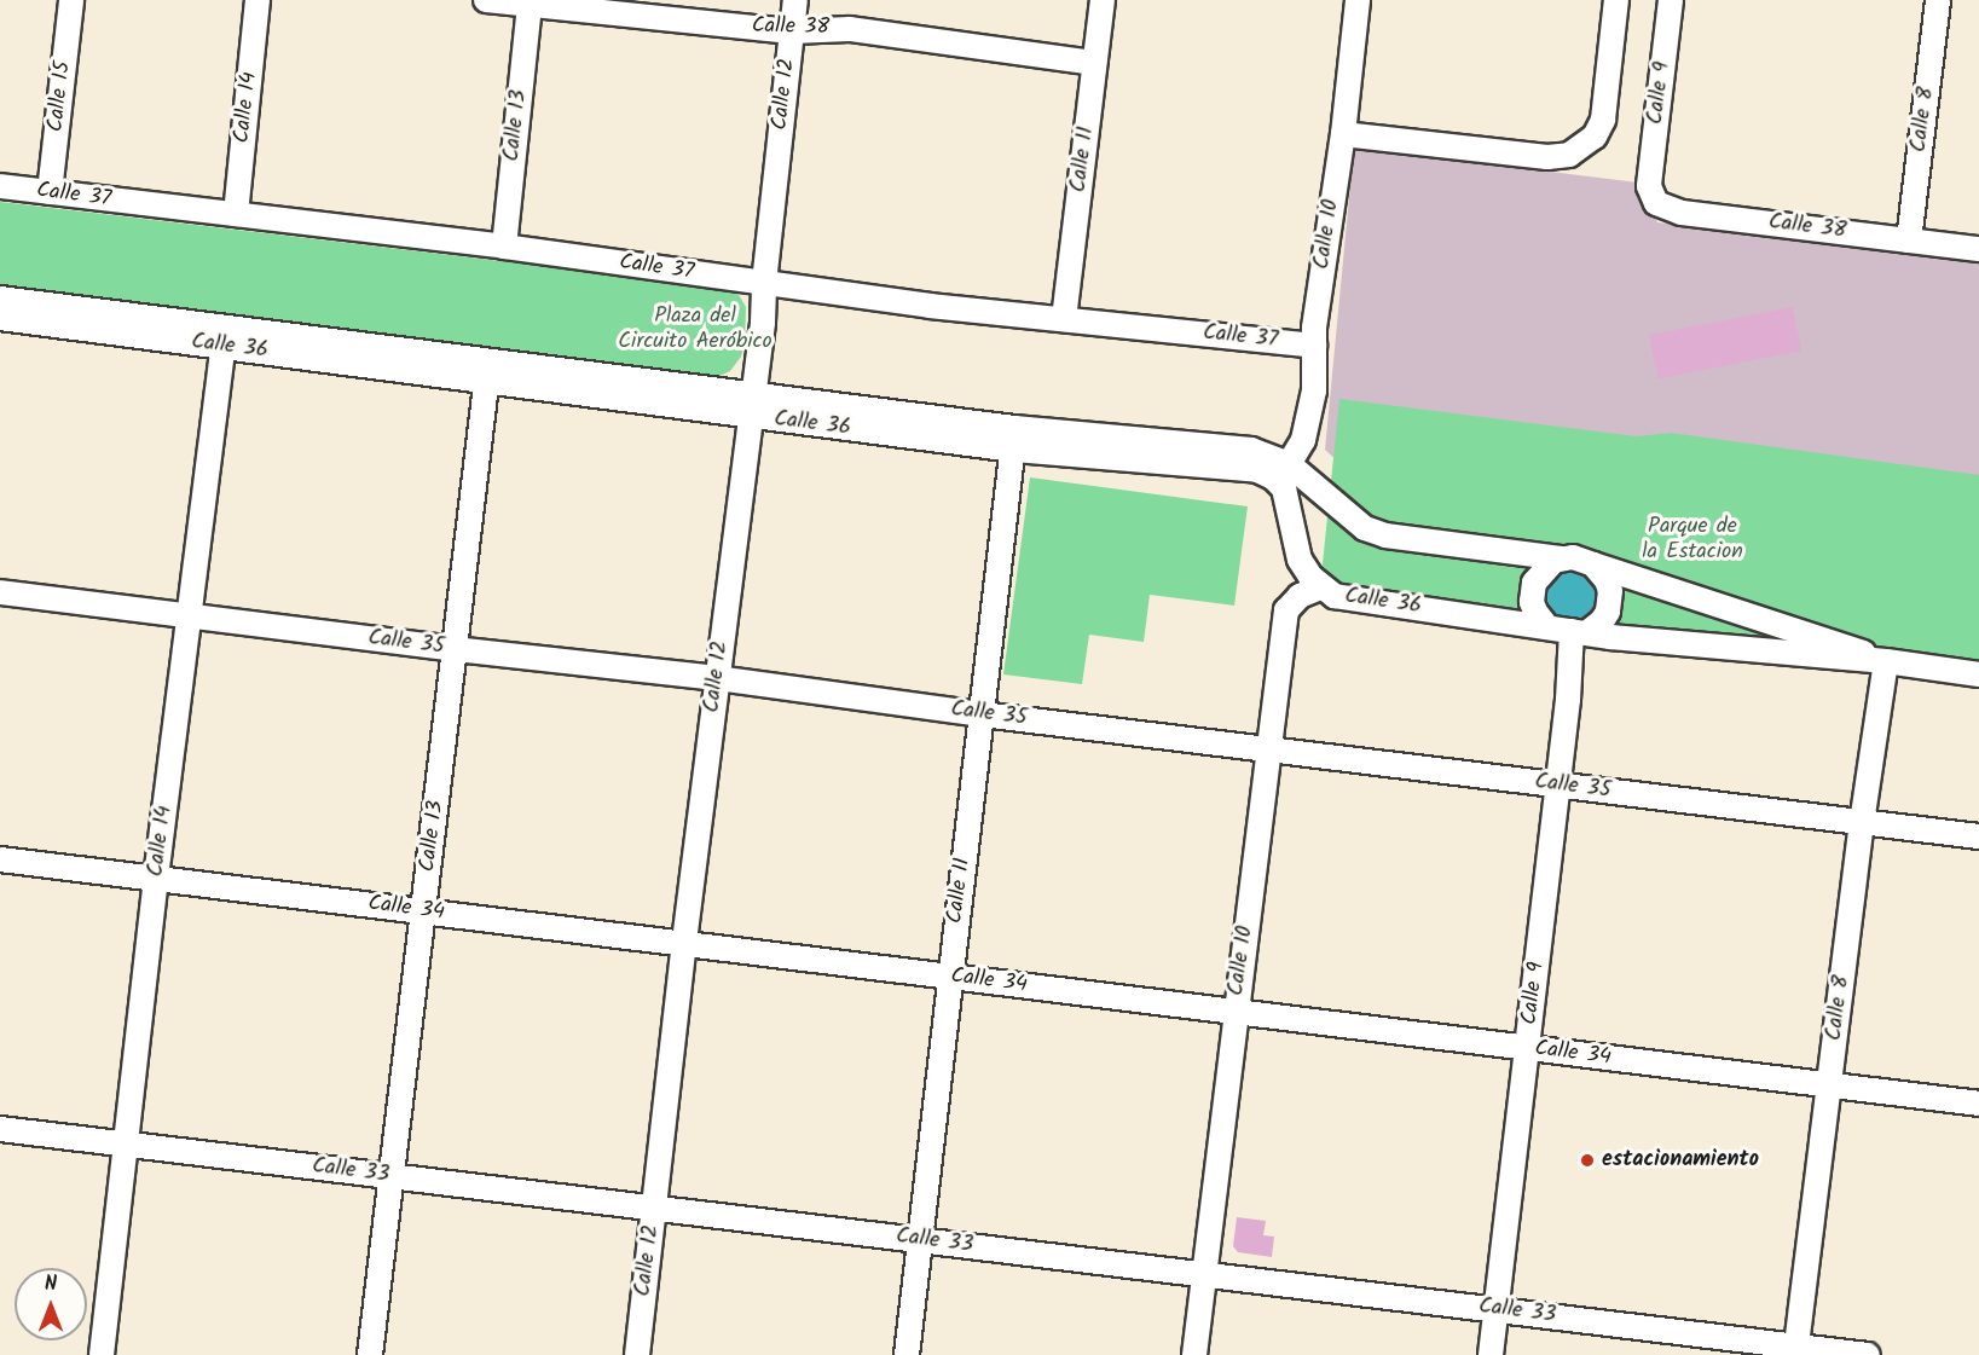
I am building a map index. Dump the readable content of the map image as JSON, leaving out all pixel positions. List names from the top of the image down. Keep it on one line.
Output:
{"streets":{"street":["Calle 38","Calle 9","Calle 12","Calle 15","Calle 14","Calle 8","Calle 13","Calle 11","Calle 37","Calle 10","Calle 36","Calle 35","Calle 34","Calle 33"]},"crossings":[["Calle 38","Calle 9"],["Calle 38","Calle 12"],["Calle 38","Calle 8"],["Calle 38","Calle 13"],["Calle 38","Calle 11"],["Calle 9","Calle 36"],["Calle 9","Calle 35"],["Calle 9","Calle 34"],["Calle 9","Calle 33"],["Calle 12","Calle 37"],["Calle 12","Calle 36"],["Calle 12","Calle 35"],["Calle 12","Calle 34"],["Calle 12","Calle 33"],["Calle 15","Calle 37"],["Calle 14","Calle 37"],["Calle 14","Calle 36"],["Calle 14","Calle 35"],["Calle 14","Calle 34"],["Calle 14","Calle 33"],["Calle 8","Calle 35"],["Calle 8","Calle 34"],["Calle 8","Calle 33"],["Calle 13","Calle 37"],["Calle 13","Calle 36"],["Calle 13","Calle 35"],["Calle 13","Calle 34"],["Calle 13","Calle 33"],["Calle 11","Calle 37"],["Calle 11","Calle 36"],["Calle 11","Calle 35"],["Calle 11","Calle 34"],["Calle 11","Calle 33"],["Calle 37","Calle 10"],["Calle 10","Calle 36"],["Calle 10","Calle 35"],["Calle 10","Calle 34"],["Calle 10","Calle 33"]],"parks":["Plaza del Circuito Aeróbico","Parque de la Estacion"],"places":["estacionamiento"],"north":"top"}
